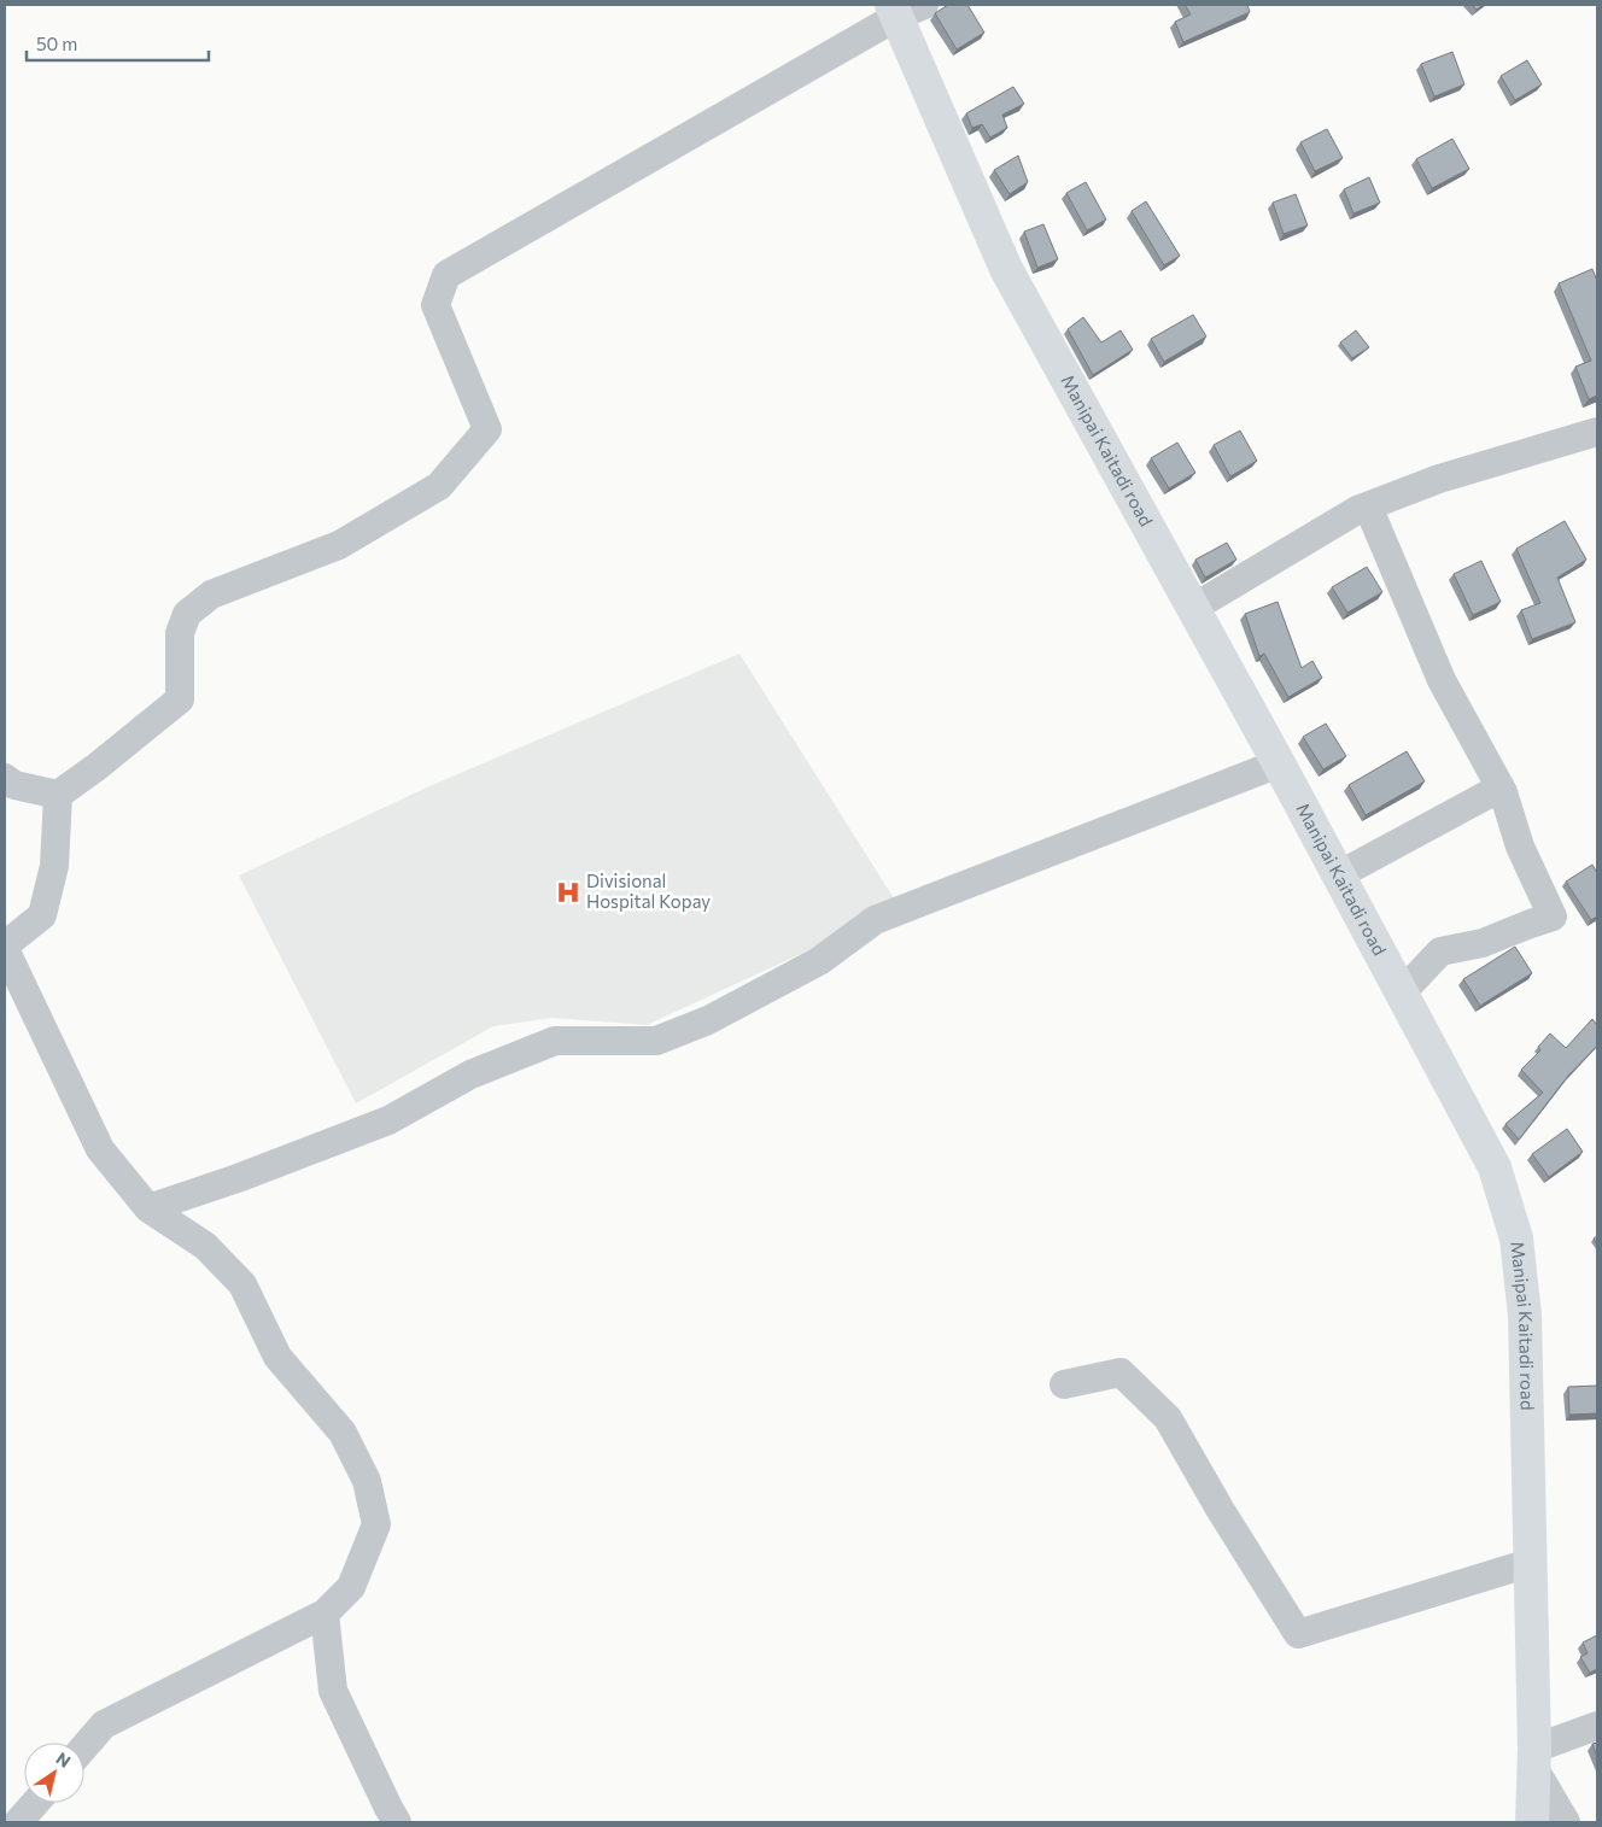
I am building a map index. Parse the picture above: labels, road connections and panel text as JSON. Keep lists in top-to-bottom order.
{
  "streets": {
    "main road": ["Manipai Kaitadi road"]
  },
  "places": {
    "hospital": ["Divisional Hospital Kopay"]
  },
  "scale_bar": "50 m",
  "north": "top right"
}
